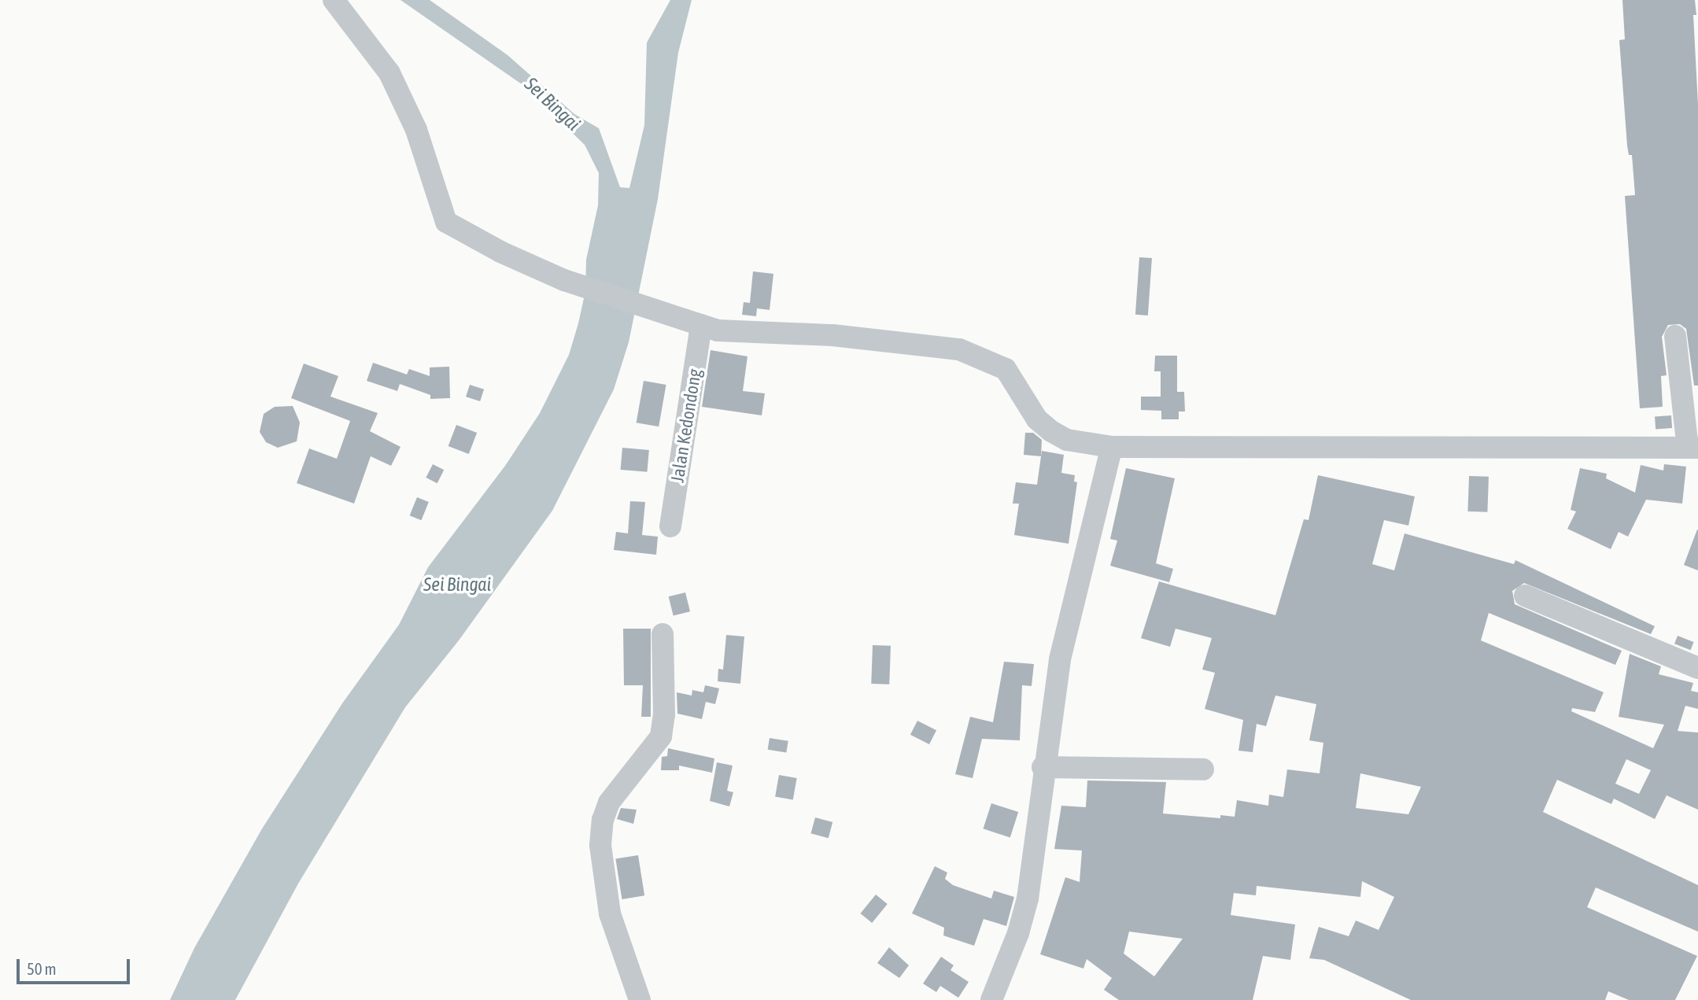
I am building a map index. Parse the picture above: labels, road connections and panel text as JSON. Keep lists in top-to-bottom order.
{
  "streets": {
    "street": ["Jalan Kedondong"]
  },
  "water": ["Sei Bingai"],
  "scale_bar": "50 m"
}
